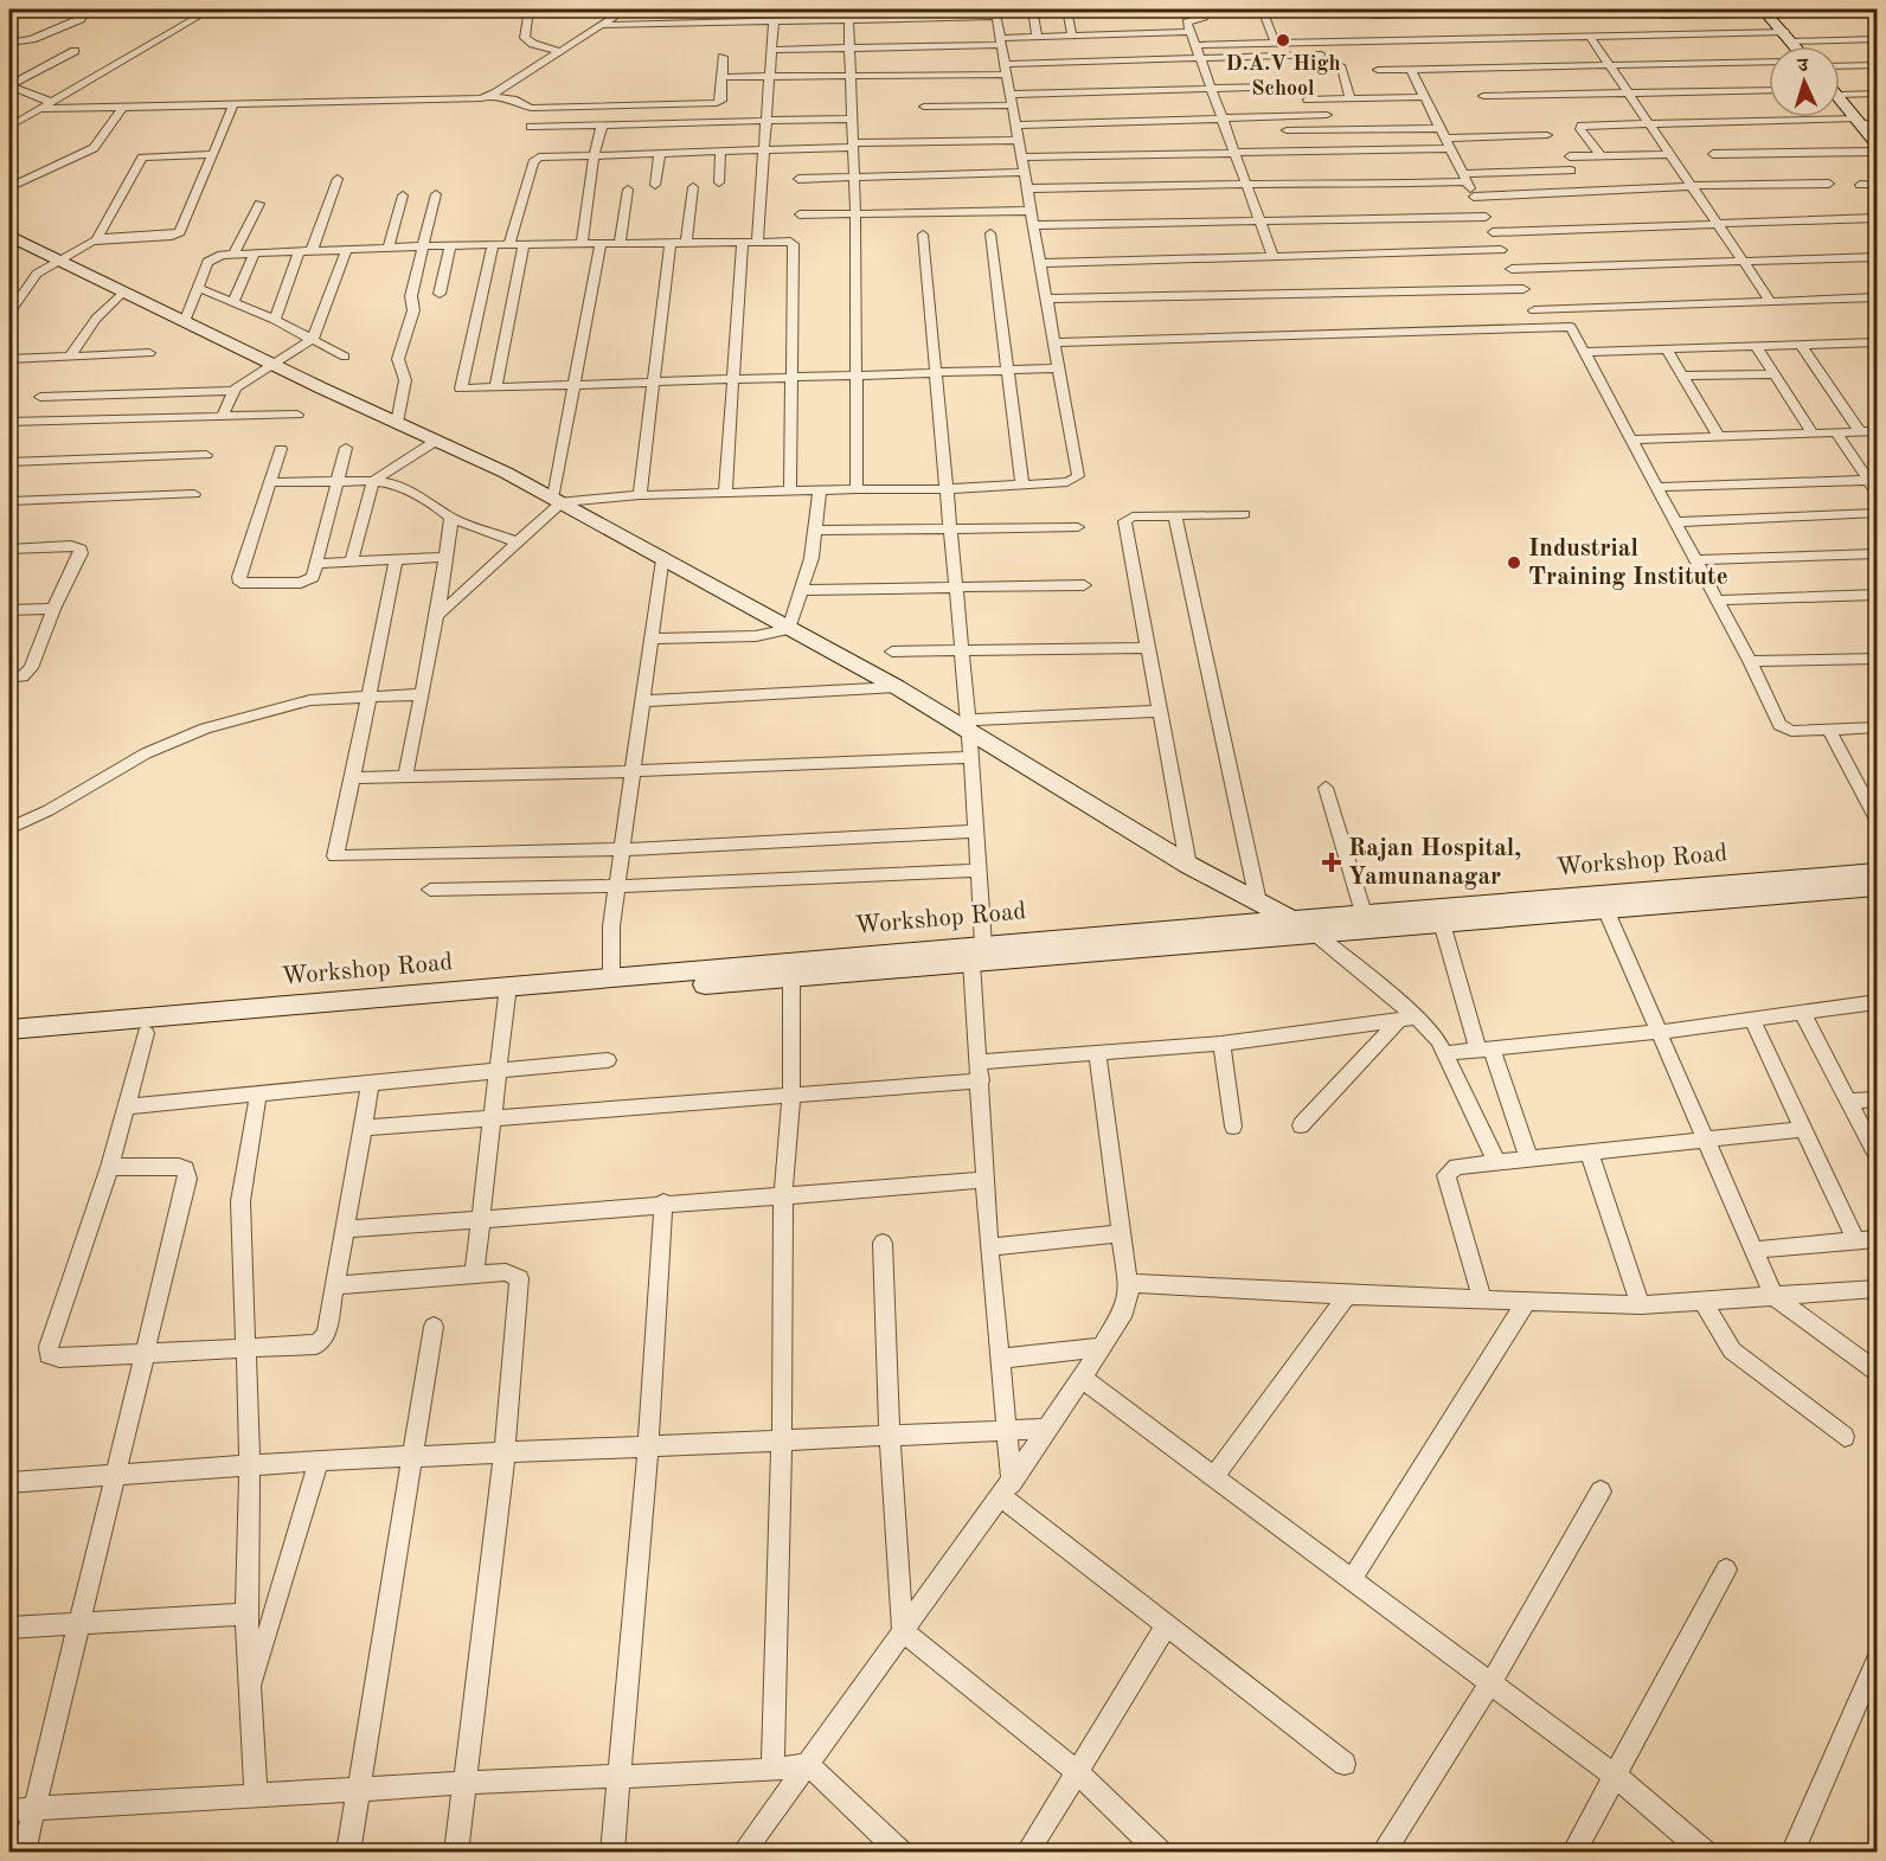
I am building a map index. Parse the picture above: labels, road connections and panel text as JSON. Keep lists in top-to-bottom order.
{
  "streets": {
    "main road": ["Workshop Road"]
  },
  "places": {
    "other": ["D.A.V High School", "Industrial Training Institute"],
    "health": ["Rajan Hospital, Yamunanagar"]
  },
  "north": "top"
}
